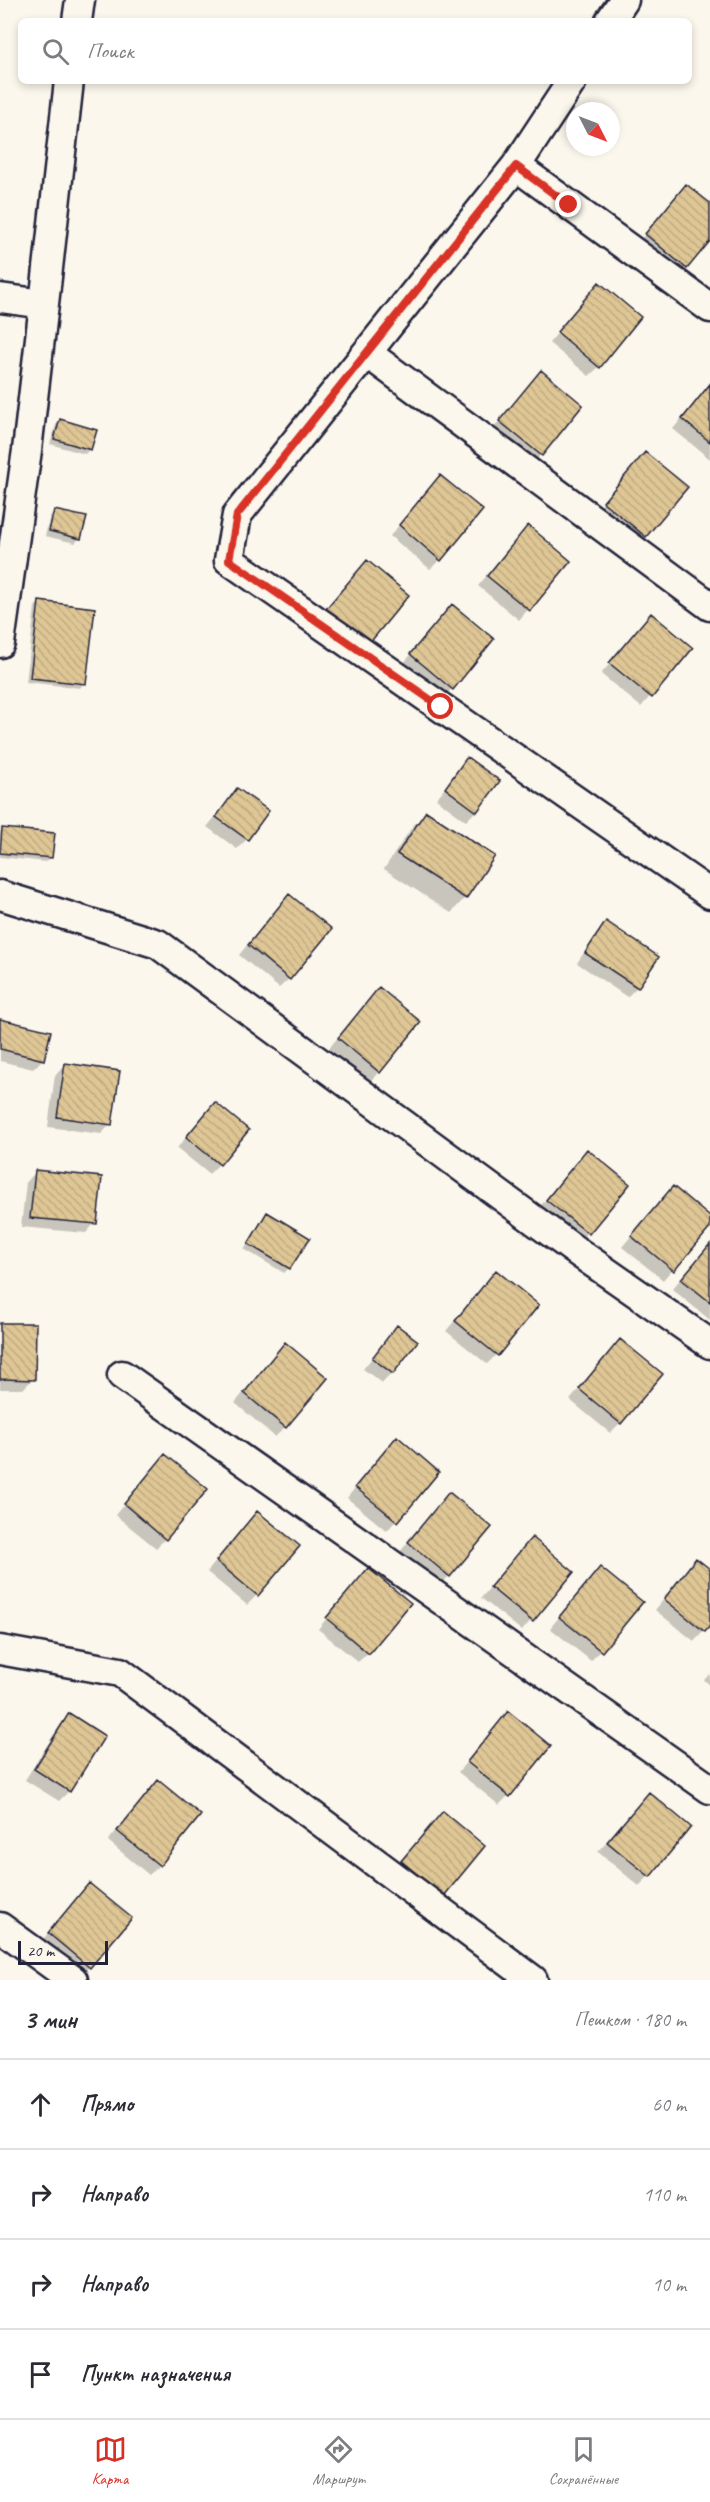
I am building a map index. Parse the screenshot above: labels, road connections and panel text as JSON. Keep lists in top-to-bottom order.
{
  "scale_bar": "20 m",
  "north": "bottom right",
  "page": {
    "search": "Поиск",
    "scale": "20 m",
    "heading": ["3 мин", "Пешком · 180 m"],
    "list": [
      ["Прямо", "60 m"],
      ["Направо", "110 m"],
      ["Направо", "10 m"],
      "Пункт назначения"
    ],
    "nav": ["Карта", "Маршрут", "Сохранённые"]
  }
}
